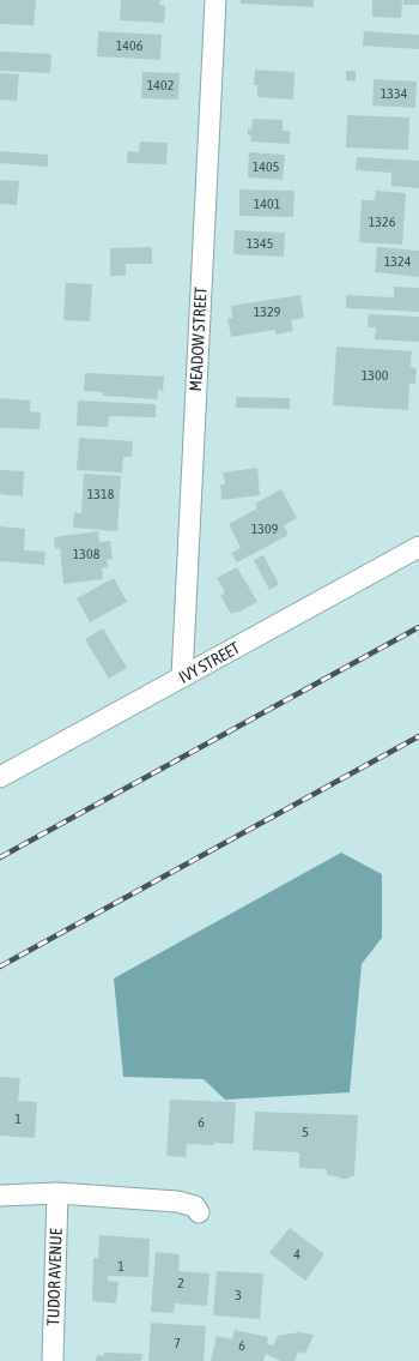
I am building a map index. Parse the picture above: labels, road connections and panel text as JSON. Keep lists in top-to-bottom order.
{
  "streets": {
    "street": ["MEADOW STREET", "IVY STREET", "TUDOR AVENUE"]
  },
  "crossings": [
    ["MEADOW STREET", "IVY STREET"]
  ],
  "house_numbers": [
    "1406",
    "1402",
    "1334",
    "1405",
    "1401",
    "1326",
    "1345",
    "1324",
    "1329",
    "1300",
    "1318",
    "1309",
    "1308",
    "1",
    "6",
    "5",
    "4",
    "1",
    "2",
    "3",
    "7",
    "6"
  ]
}
